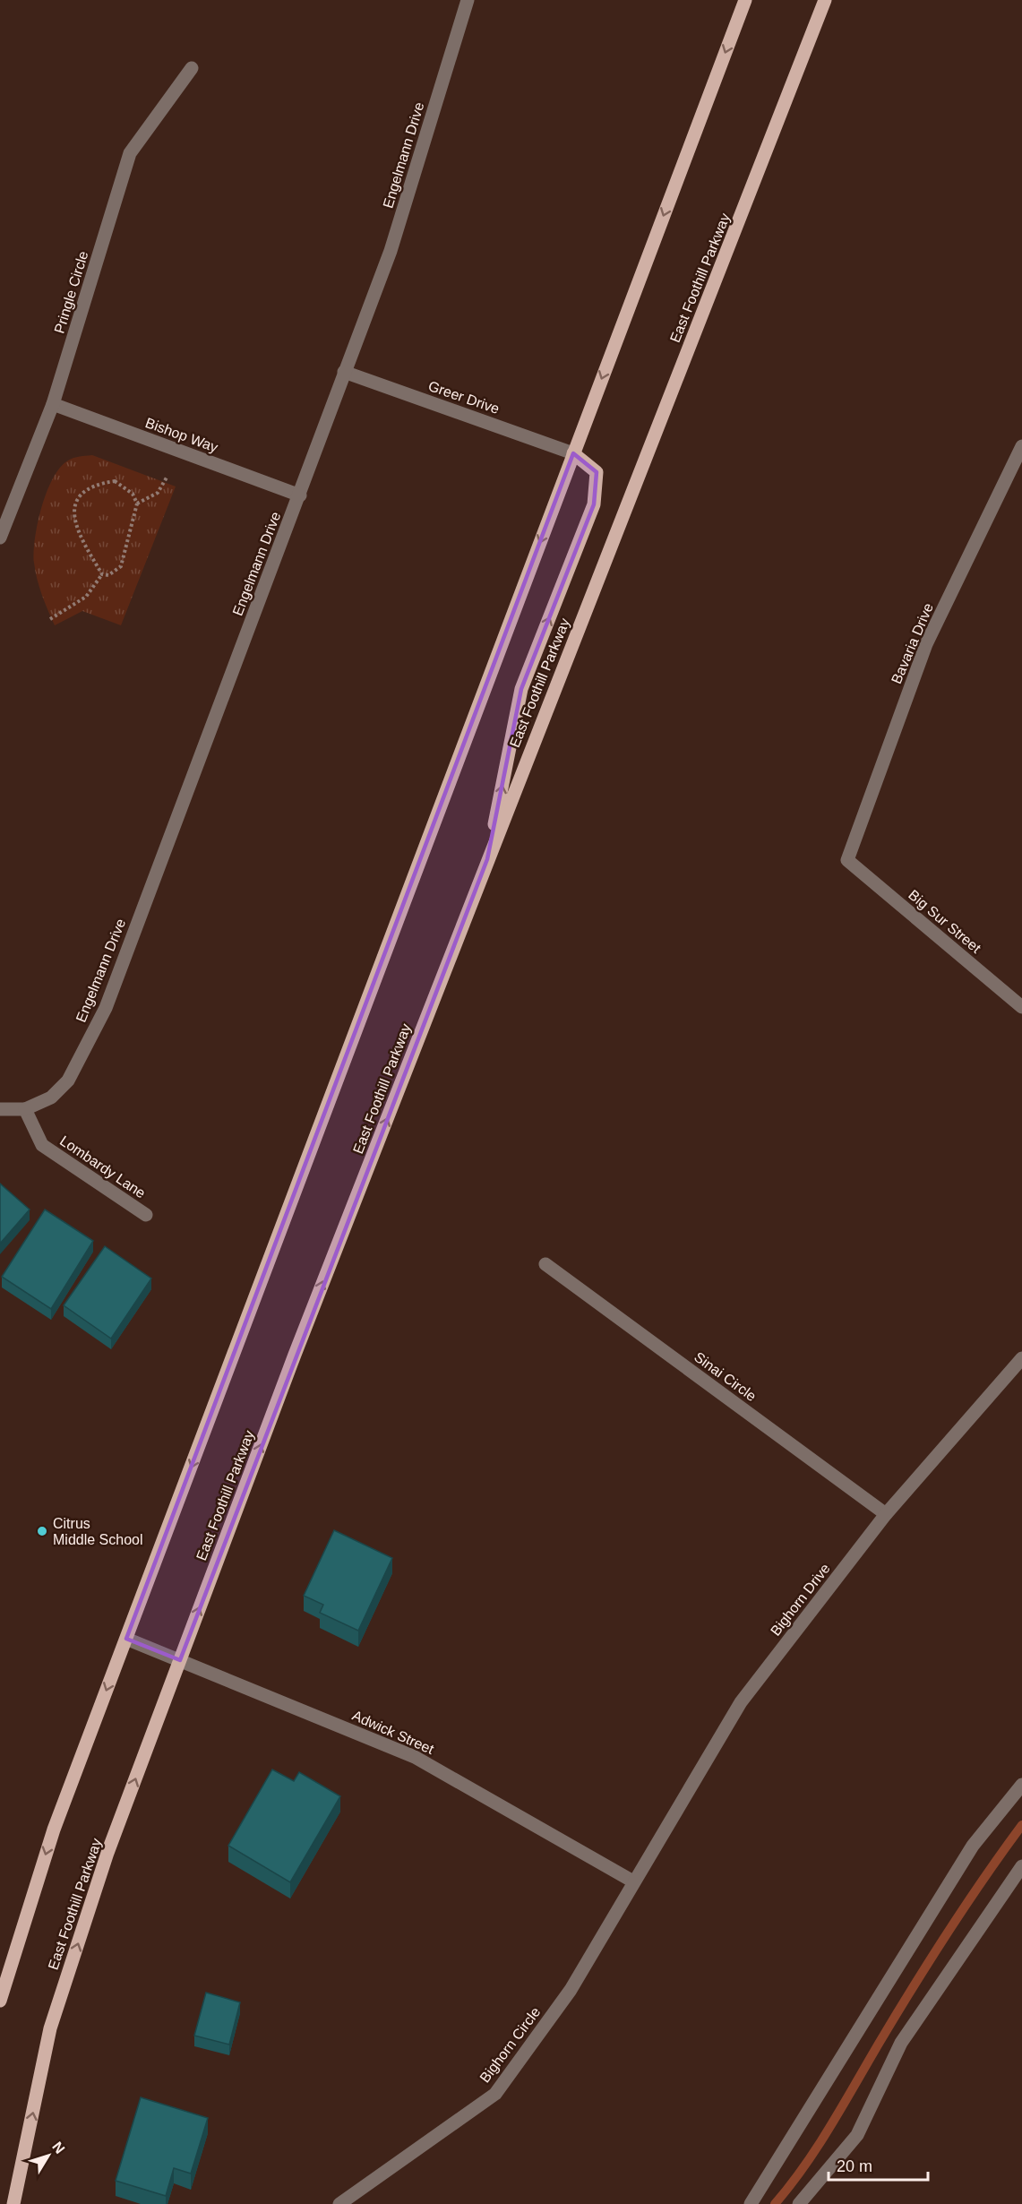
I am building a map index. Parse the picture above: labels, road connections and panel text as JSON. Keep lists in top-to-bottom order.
{
  "streets": {
    "main road": ["East Foothill Parkway"],
    "street": [
      "Engelmann Drive",
      "Pringle Circle",
      "Greer Drive",
      "Bishop Way",
      "Bavaria Drive",
      "Big Sur Street",
      "Lombardy Lane",
      "Sinai Circle",
      "Bighorn Drive",
      "Adwick Street",
      "Bighorn Circle"
    ]
  },
  "crossings": [
    ["Engelmann Drive", "Greer Drive"],
    ["Engelmann Drive", "Bishop Way"],
    ["Engelmann Drive", "Lombardy Lane"],
    ["East Foothill Parkway", "Adwick Street"],
    ["Pringle Circle", "Bishop Way"],
    ["Bavaria Drive", "Big Sur Street"],
    ["Sinai Circle", "Bighorn Drive"],
    ["Bighorn Drive", "Adwick Street"],
    ["Bighorn Drive", "Bighorn Circle"],
    ["Adwick Street", "Bighorn Circle"]
  ],
  "places": ["Citrus Middle School"],
  "scale_bar": "20 m",
  "north": "top right"
}
